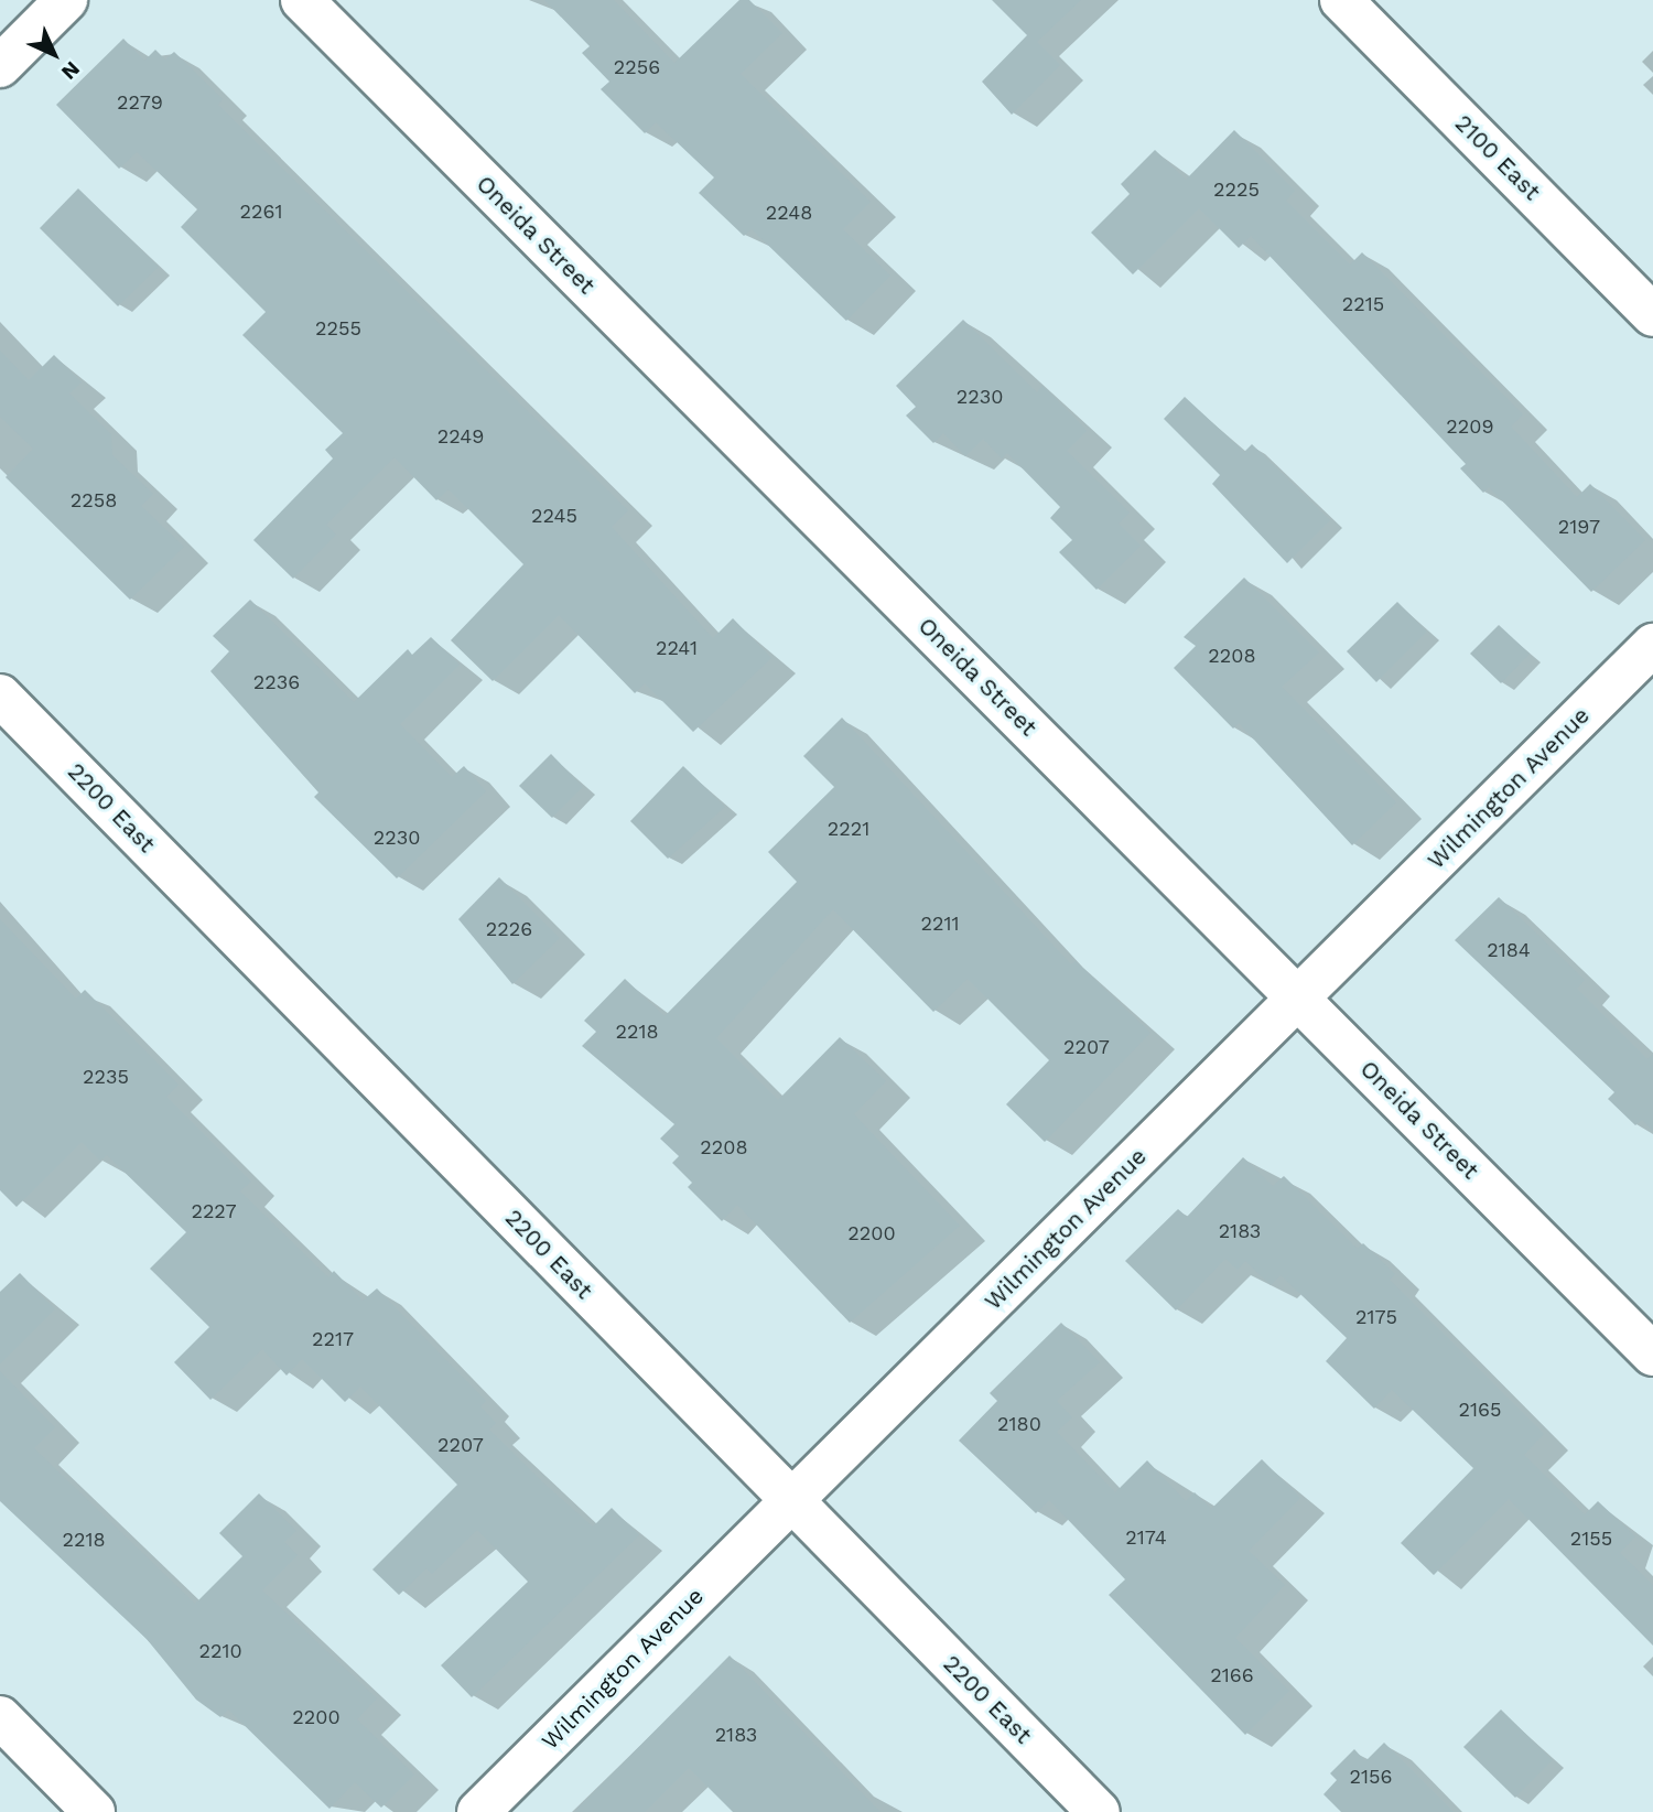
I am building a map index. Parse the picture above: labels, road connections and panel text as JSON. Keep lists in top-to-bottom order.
{
  "streets": {
    "street": [
      "2100 East",
      "Oneida Street",
      "Wilmington Avenue",
      "2200 East"
    ]
  },
  "crossings": [
    ["Oneida Street", "Wilmington Avenue"],
    ["Wilmington Avenue", "2200 East"]
  ],
  "house_numbers": [
    "2256",
    "2279",
    "2225",
    "2261",
    "2248",
    "2215",
    "2255",
    "2230",
    "2209",
    "2249",
    "2258",
    "2245",
    "2197",
    "2241",
    "2208",
    "2236",
    "2221",
    "2230",
    "2211",
    "2226",
    "2184",
    "2218",
    "2207",
    "2235",
    "2208",
    "2227",
    "2183",
    "2200",
    "2175",
    "2217",
    "2165",
    "2180",
    "2207",
    "2174",
    "2155",
    "2218",
    "2210",
    "2166",
    "2200",
    "2183",
    "2156"
  ],
  "north": "bottom right"
}
